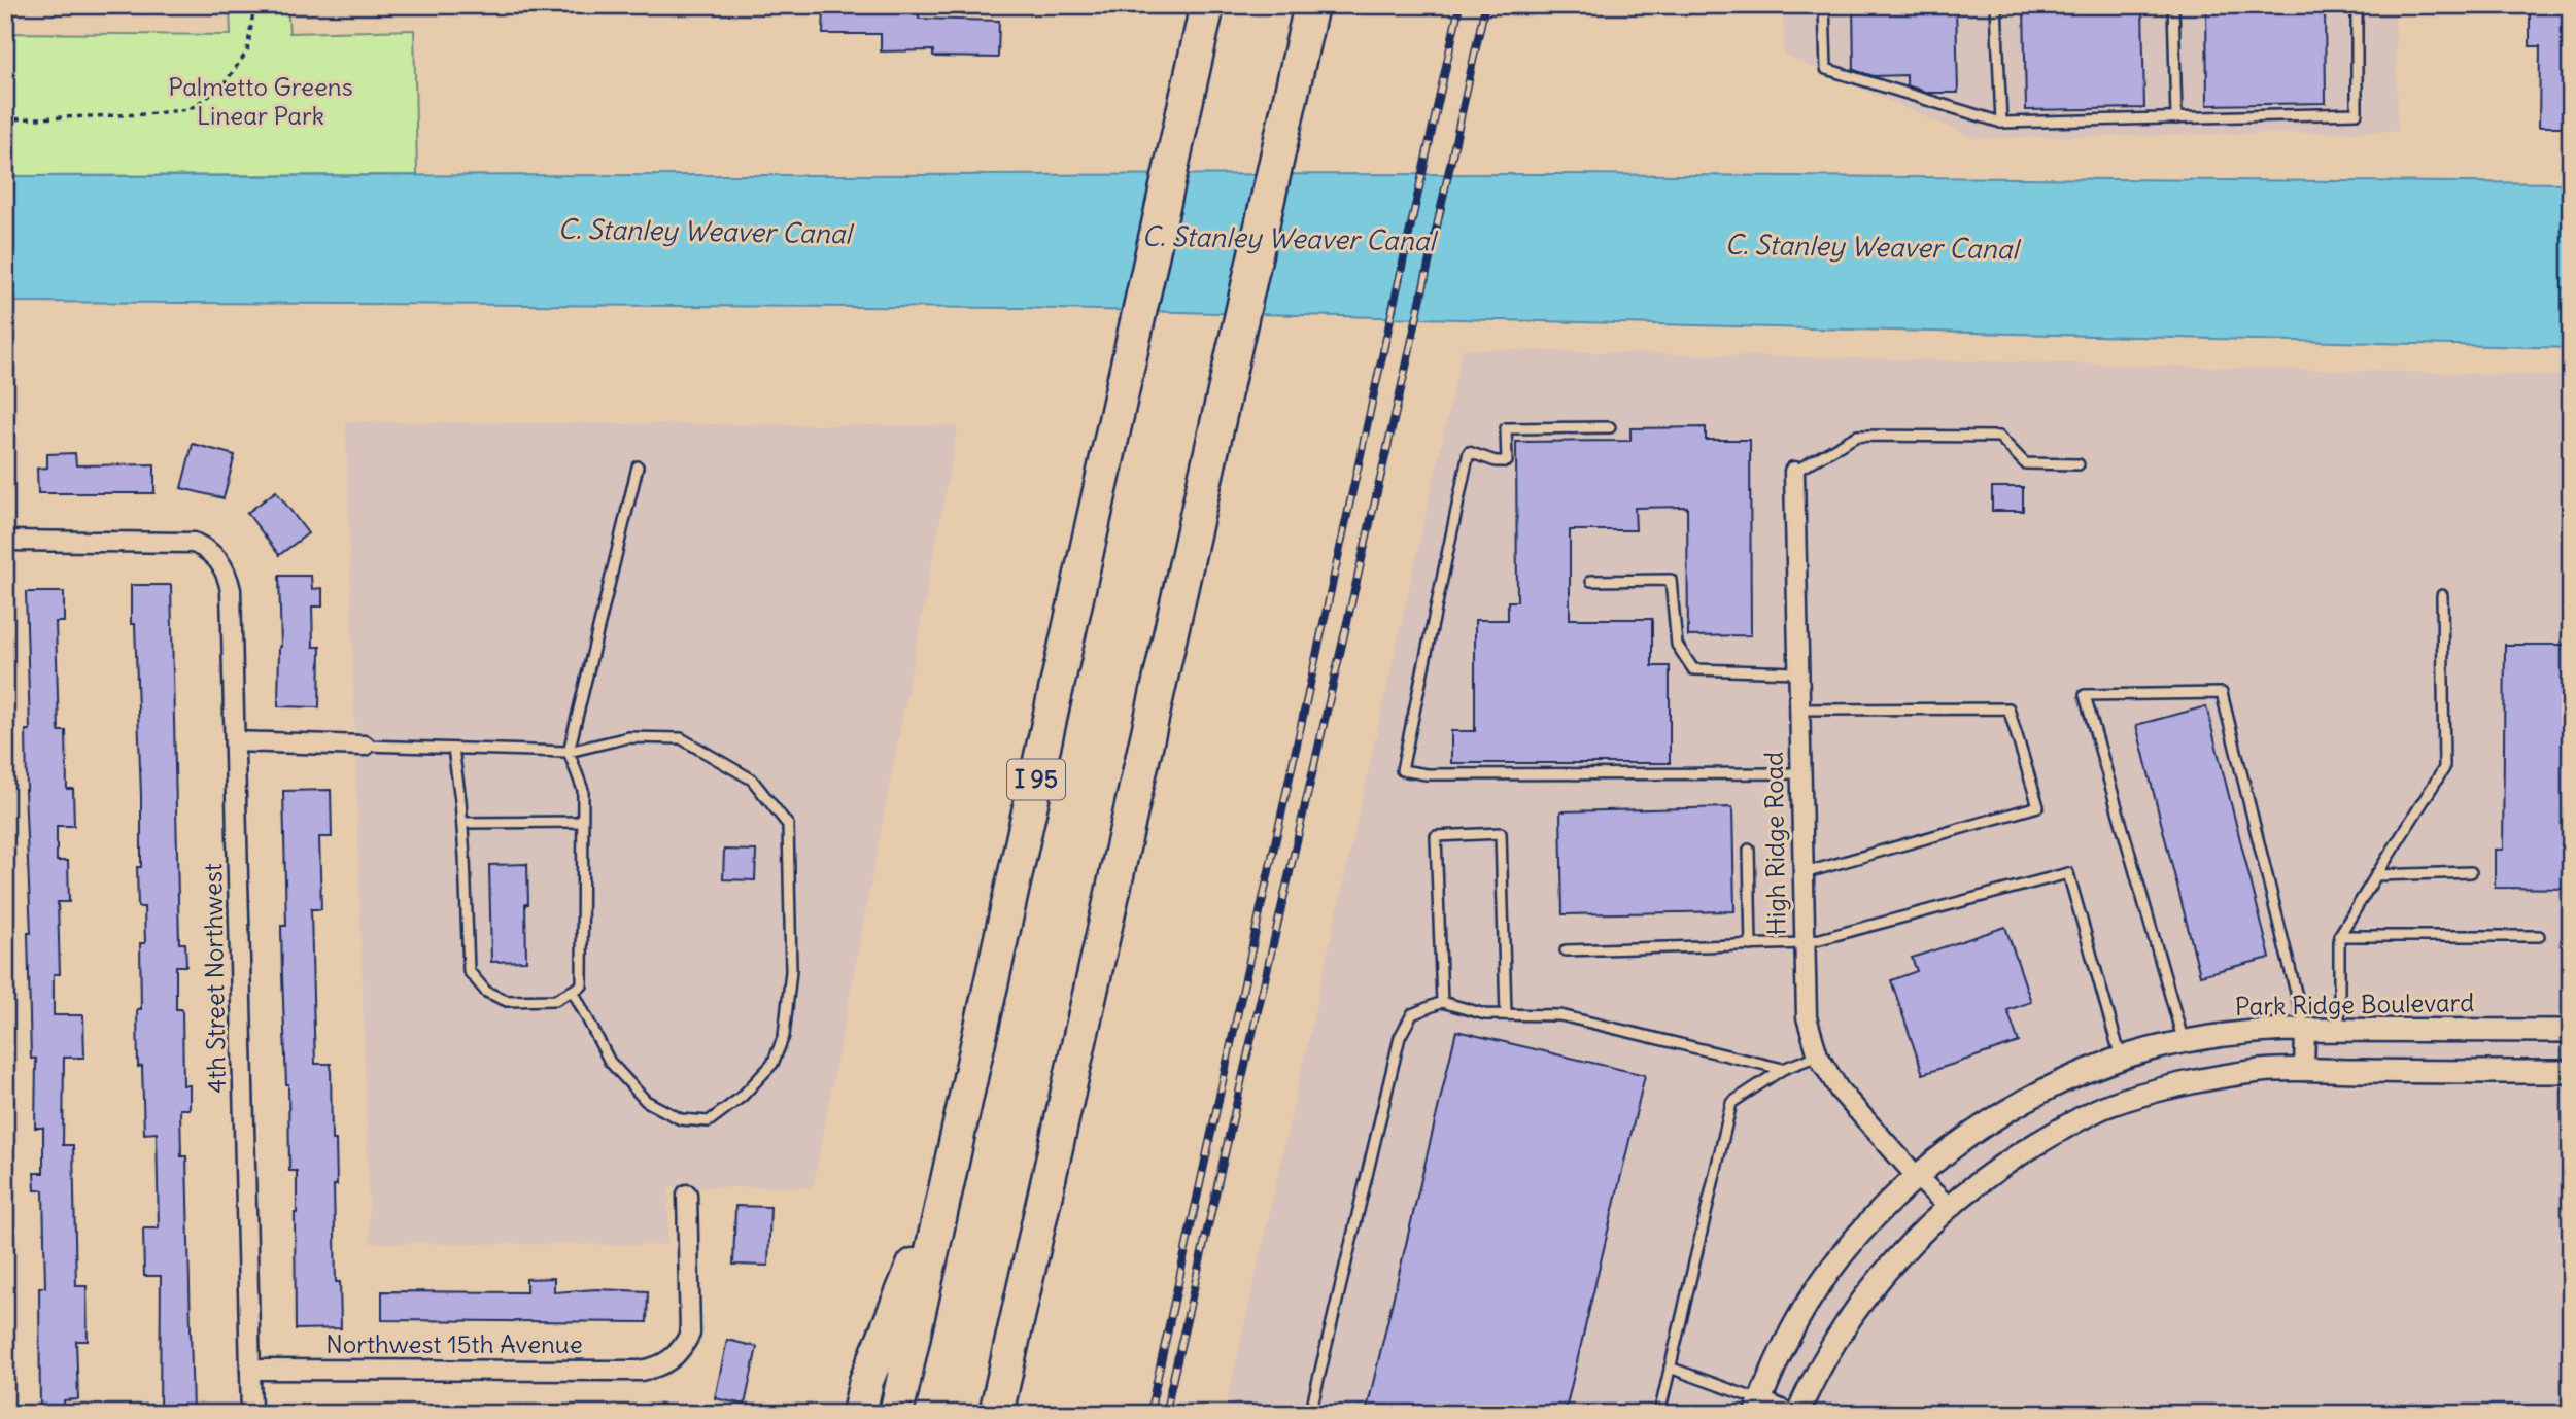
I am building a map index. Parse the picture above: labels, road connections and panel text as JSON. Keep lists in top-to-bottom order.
{
  "streets": {
    "highway": ["I 95"],
    "street": [
      "High Ridge Road",
      "4th Street Northwest",
      "Park Ridge Boulevard",
      "Northwest 15th Avenue"
    ]
  },
  "crossings": [
    ["High Ridge Road", "Park Ridge Boulevard"],
    ["4th Street Northwest", "Northwest 15th Avenue"]
  ],
  "water": ["C. Stanley Weaver Canal"],
  "parks": ["Palmetto Greens Linear Park"]
}
